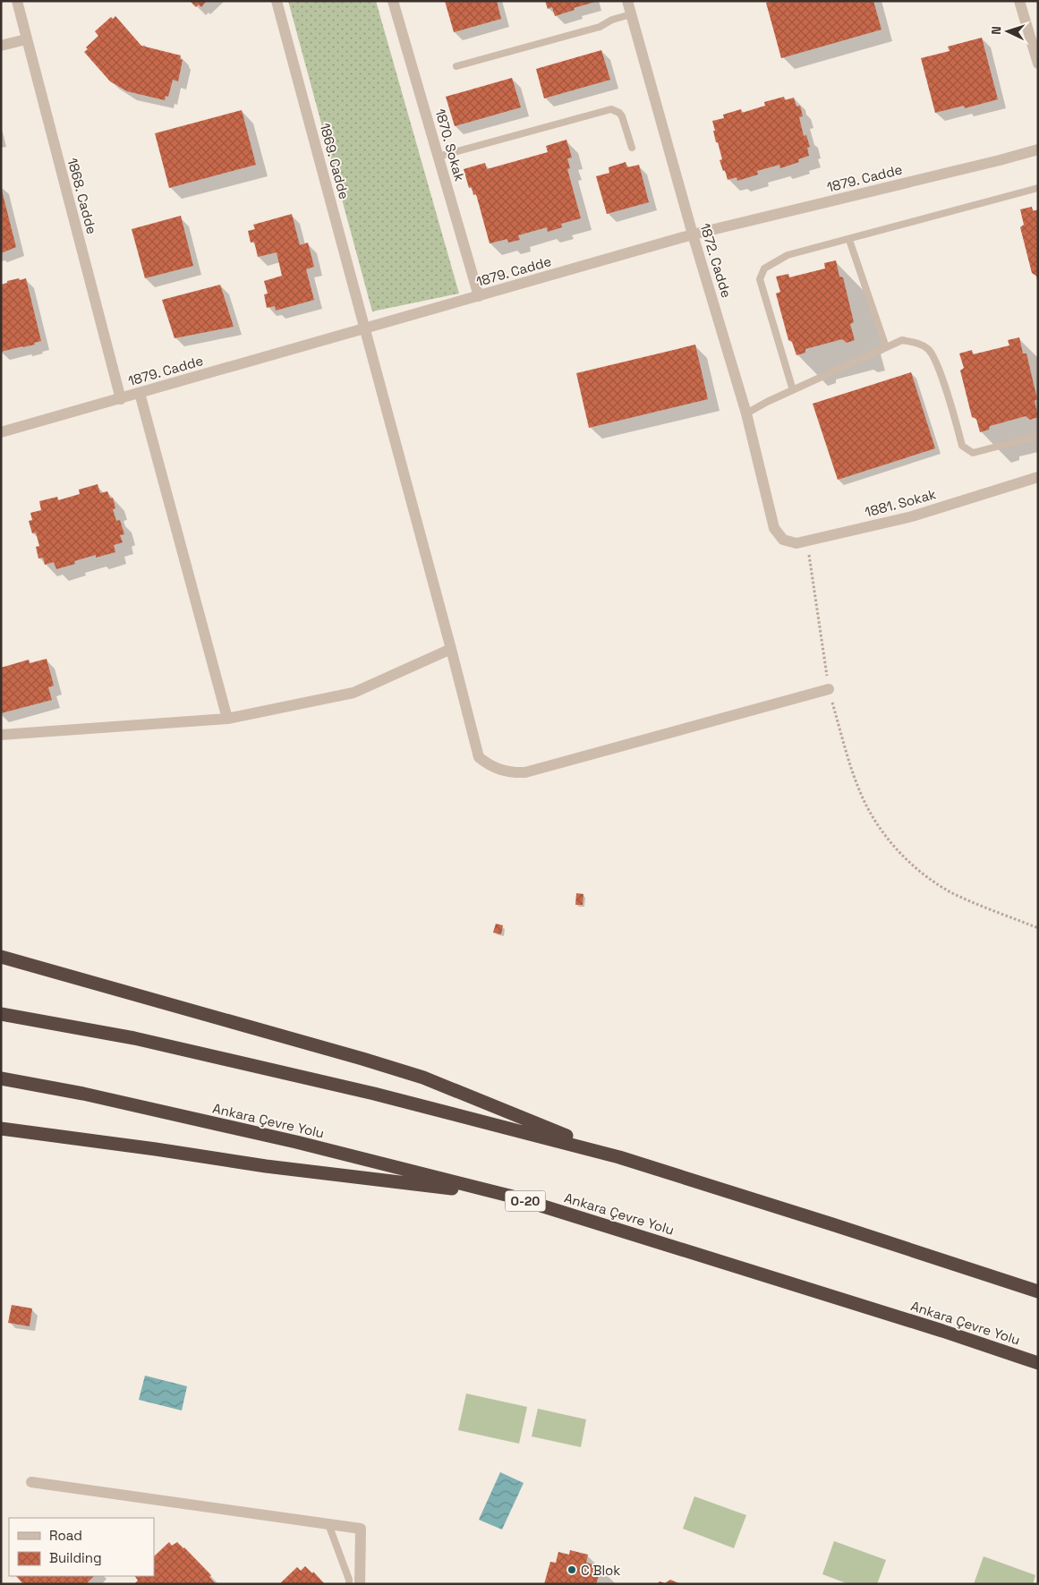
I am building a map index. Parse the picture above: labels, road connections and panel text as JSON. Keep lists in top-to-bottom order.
{
  "streets": {
    "highway": ["Ankara Çevre Yolu", "O-20"],
    "street": [
      "1870. Sokak",
      "1869. Cadde",
      "1879. Cadde",
      "1868. Cadde",
      "1872. Cadde",
      "1881. Sokak"
    ]
  },
  "crossings": [
    ["1870. Sokak", "1879. Cadde"],
    ["1869. Cadde", "1879. Cadde"],
    ["1879. Cadde", "1868. Cadde"],
    ["1879. Cadde", "1872. Cadde"],
    ["1872. Cadde", "1881. Sokak"]
  ],
  "places": ["C Blok"],
  "legend": ["Road", "Building"],
  "north": "left"
}
